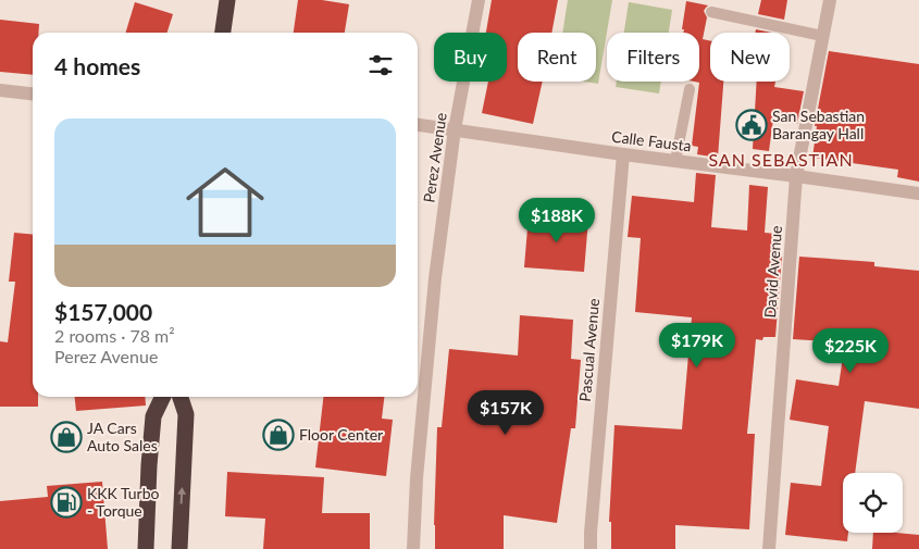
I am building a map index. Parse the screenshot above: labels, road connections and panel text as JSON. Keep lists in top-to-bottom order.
{
  "streets": {
    "street": [
      "Calle Fausta",
      "Perez Avenue",
      "David Avenue",
      "Pascual Avenue"
    ]
  },
  "crossings": [
    ["Calle Fausta", "Perez Avenue"],
    ["Calle Fausta", "David Avenue"],
    ["Calle Fausta", "Pascual Avenue"]
  ],
  "districts": ["SAN SEBASTIAN"],
  "places": {
    "public building": ["San Sebastian Barangay Hall"],
    "shop": ["Floor Center", "JA Cars Auto Sales"],
    "fuel station": ["KKK Turbo - Torque"]
  },
  "page": {
    "chip": [
      "Buy",
      "Rent",
      "Filters",
      "New"
    ],
    "heading": "4 homes",
    "list": [
      {
        "name": "$157,000",
        "note": "2 rooms · 78 m² · Perez Avenue"
      }
    ],
    "price": [
      "$188K",
      "$179K",
      "$225K",
      "$157K"
    ]
  }
}
